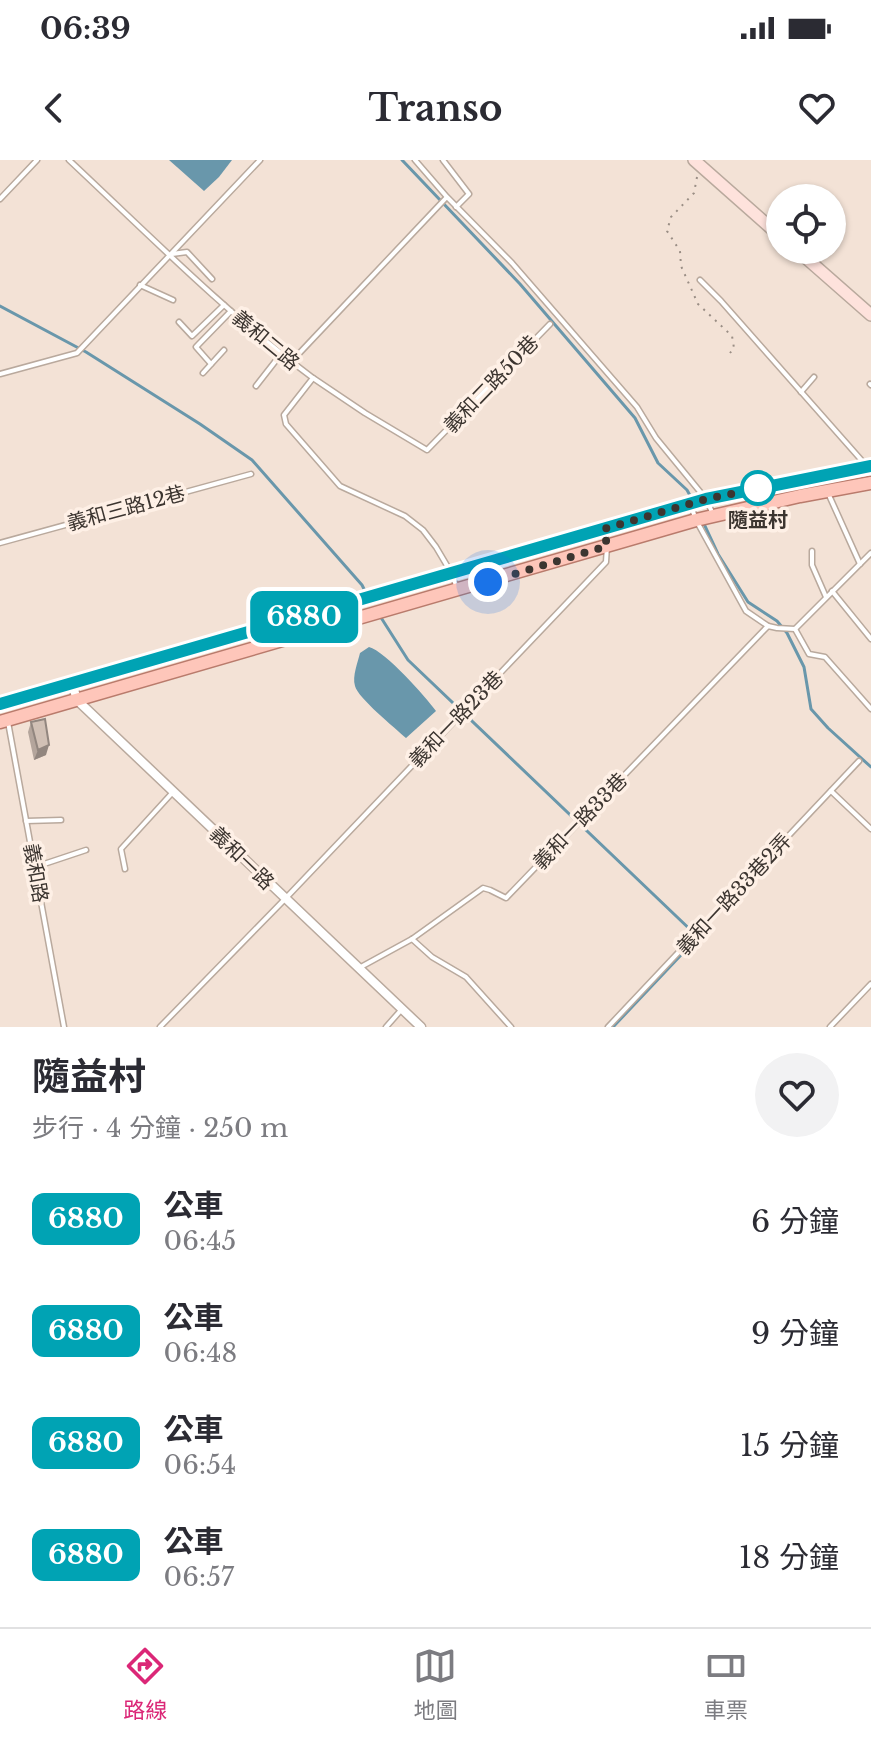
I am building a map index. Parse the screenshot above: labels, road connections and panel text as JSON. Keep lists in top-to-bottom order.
{
  "streets": {
    "street": ["義和一路"],
    "lane": [
      "義和二路",
      "義和二路50巷",
      "義和三路12巷",
      "義和一路23巷",
      "義和一路33巷",
      "義和路",
      "義和一路33巷2弄"
    ]
  },
  "crossings": [
    ["義和二路", "義和二路50巷"],
    ["義和一路23巷", "義和一路"],
    ["義和一路33巷", "義和一路"]
  ],
  "places": ["隨益村"],
  "lines": ["bus line 6880"],
  "page": {
    "status": "06:39",
    "header": "Transo",
    "on_map": "6880",
    "heading": ["隨益村", "步行 · 4 分鐘 · 250 m"],
    "list": [
      {
        "mark": "6880",
        "name": "公車",
        "note": "06:45",
        "value": "6 分鐘"
      },
      {
        "mark": "6880",
        "name": "公車",
        "note": "06:48",
        "value": "9 分鐘"
      },
      {
        "mark": "6880",
        "name": "公車",
        "note": "06:54",
        "value": "15 分鐘"
      },
      {
        "mark": "6880",
        "name": "公車",
        "note": "06:57",
        "value": "18 分鐘"
      }
    ],
    "tabs": ["路線", "地圖", "車票"]
  }
}
